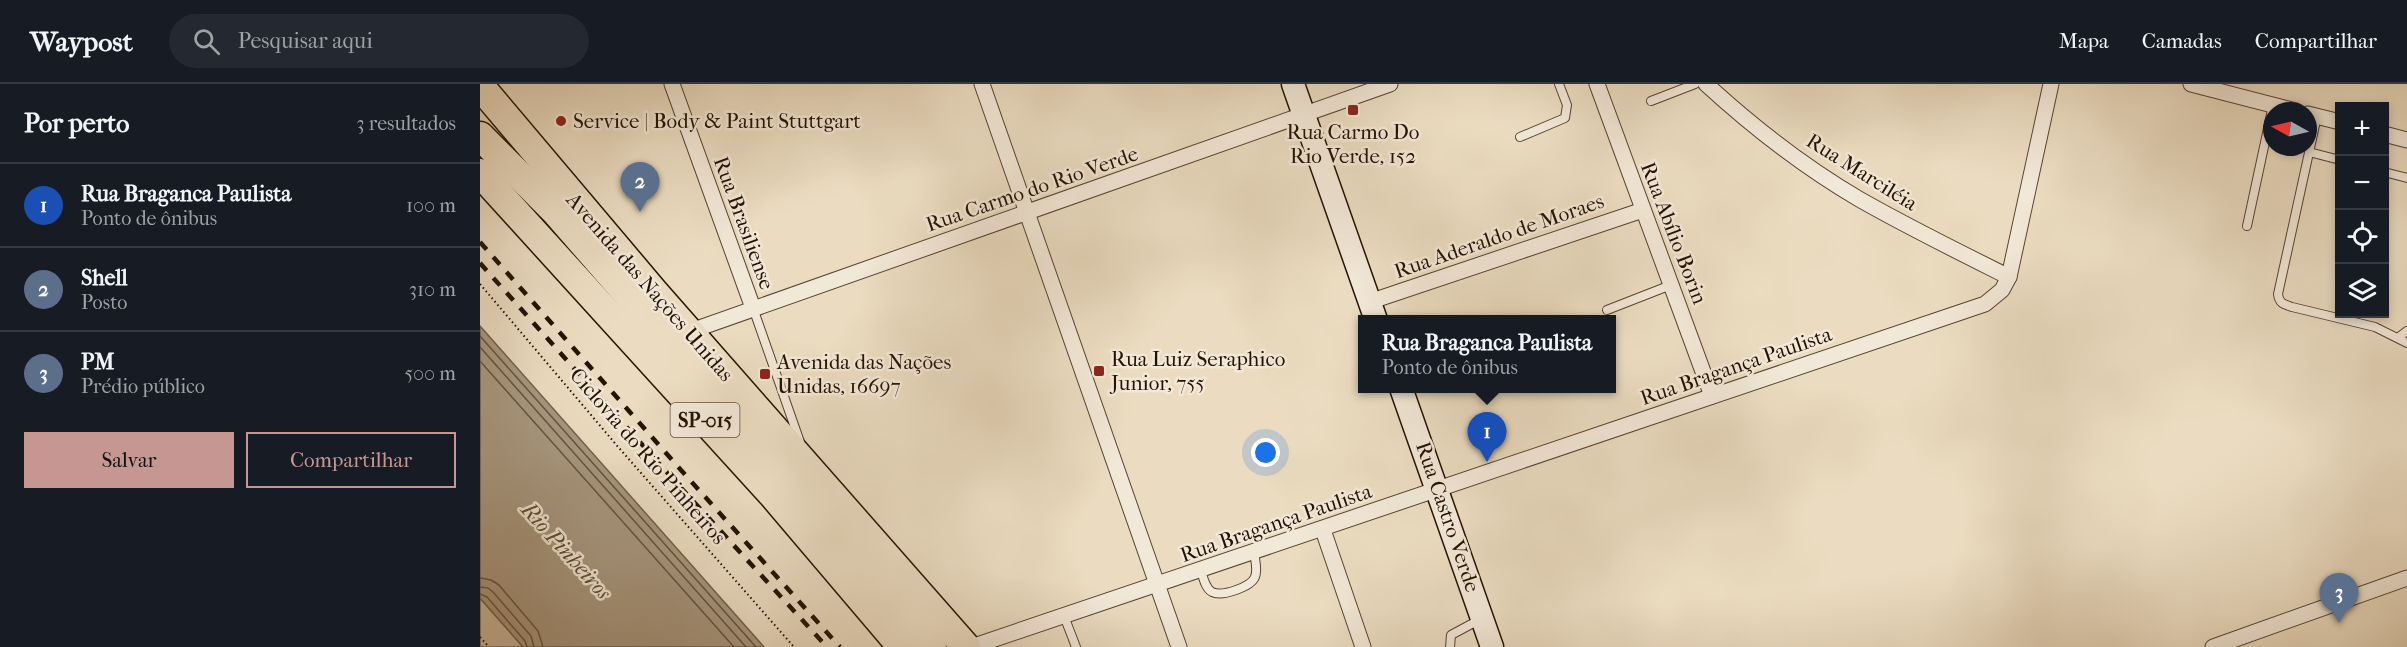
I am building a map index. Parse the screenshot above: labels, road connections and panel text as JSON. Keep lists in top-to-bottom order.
{
  "streets": {
    "highway": ["Avenida das Nações Unidas", "SP-015"],
    "street": [
      "Rua Marciléia",
      "Rua Carmo do Rio Verde",
      "Rua Brasiliense",
      "Rua Abílio Borin",
      "Rua Aderaldo de Moraes",
      "Rua Bragança Paulista",
      "Rua Castro Verde"
    ],
    "path": ["Ciclovia do Rio Pinheiros"]
  },
  "crossings": [
    ["Rua Marciléia", "Rua Bragança Paulista"],
    ["Rua Carmo do Rio Verde", "Rua Brasiliense"],
    ["Rua Carmo do Rio Verde", "Avenida das Nações Unidas"],
    ["Rua Abílio Borin", "Rua Aderaldo de Moraes"],
    ["Rua Abílio Borin", "Rua Bragança Paulista"],
    ["Rua Bragança Paulista", "Rua Castro Verde"]
  ],
  "water": ["Rio Pinheiros"],
  "places": {
    "transit": ["Rua Carmo Do Rio Verde, 152", "Rua Luiz Seraphico Junior, 755", "Avenida das Nações Unidas, 16697"],
    "other": ["Service | Body & Paint Stuttgart"]
  },
  "north": "left",
  "page": {
    "header": "Waypost",
    "search": "Pesquisar aqui",
    "nav": ["Mapa", "Camadas", "Compartilhar"],
    "heading": ["Por perto", "3 resultados"],
    "map_buttons": ["+", "−"],
    "list": [
      {
        "mark": "1",
        "name": "Rua Braganca Paulista",
        "note": "Ponto de ônibus",
        "value": "100 m"
      },
      {
        "mark": "2",
        "name": "Shell",
        "note": "Posto",
        "value": "310 m"
      },
      {
        "mark": "3",
        "name": "PM",
        "note": "Prédio público",
        "value": "500 m"
      }
    ],
    "pins": ["2", "1", "3"],
    "popup": ["Rua Braganca Paulista", "Ponto de ônibus"],
    "buttons": ["Salvar", "Compartilhar"]
  }
}
